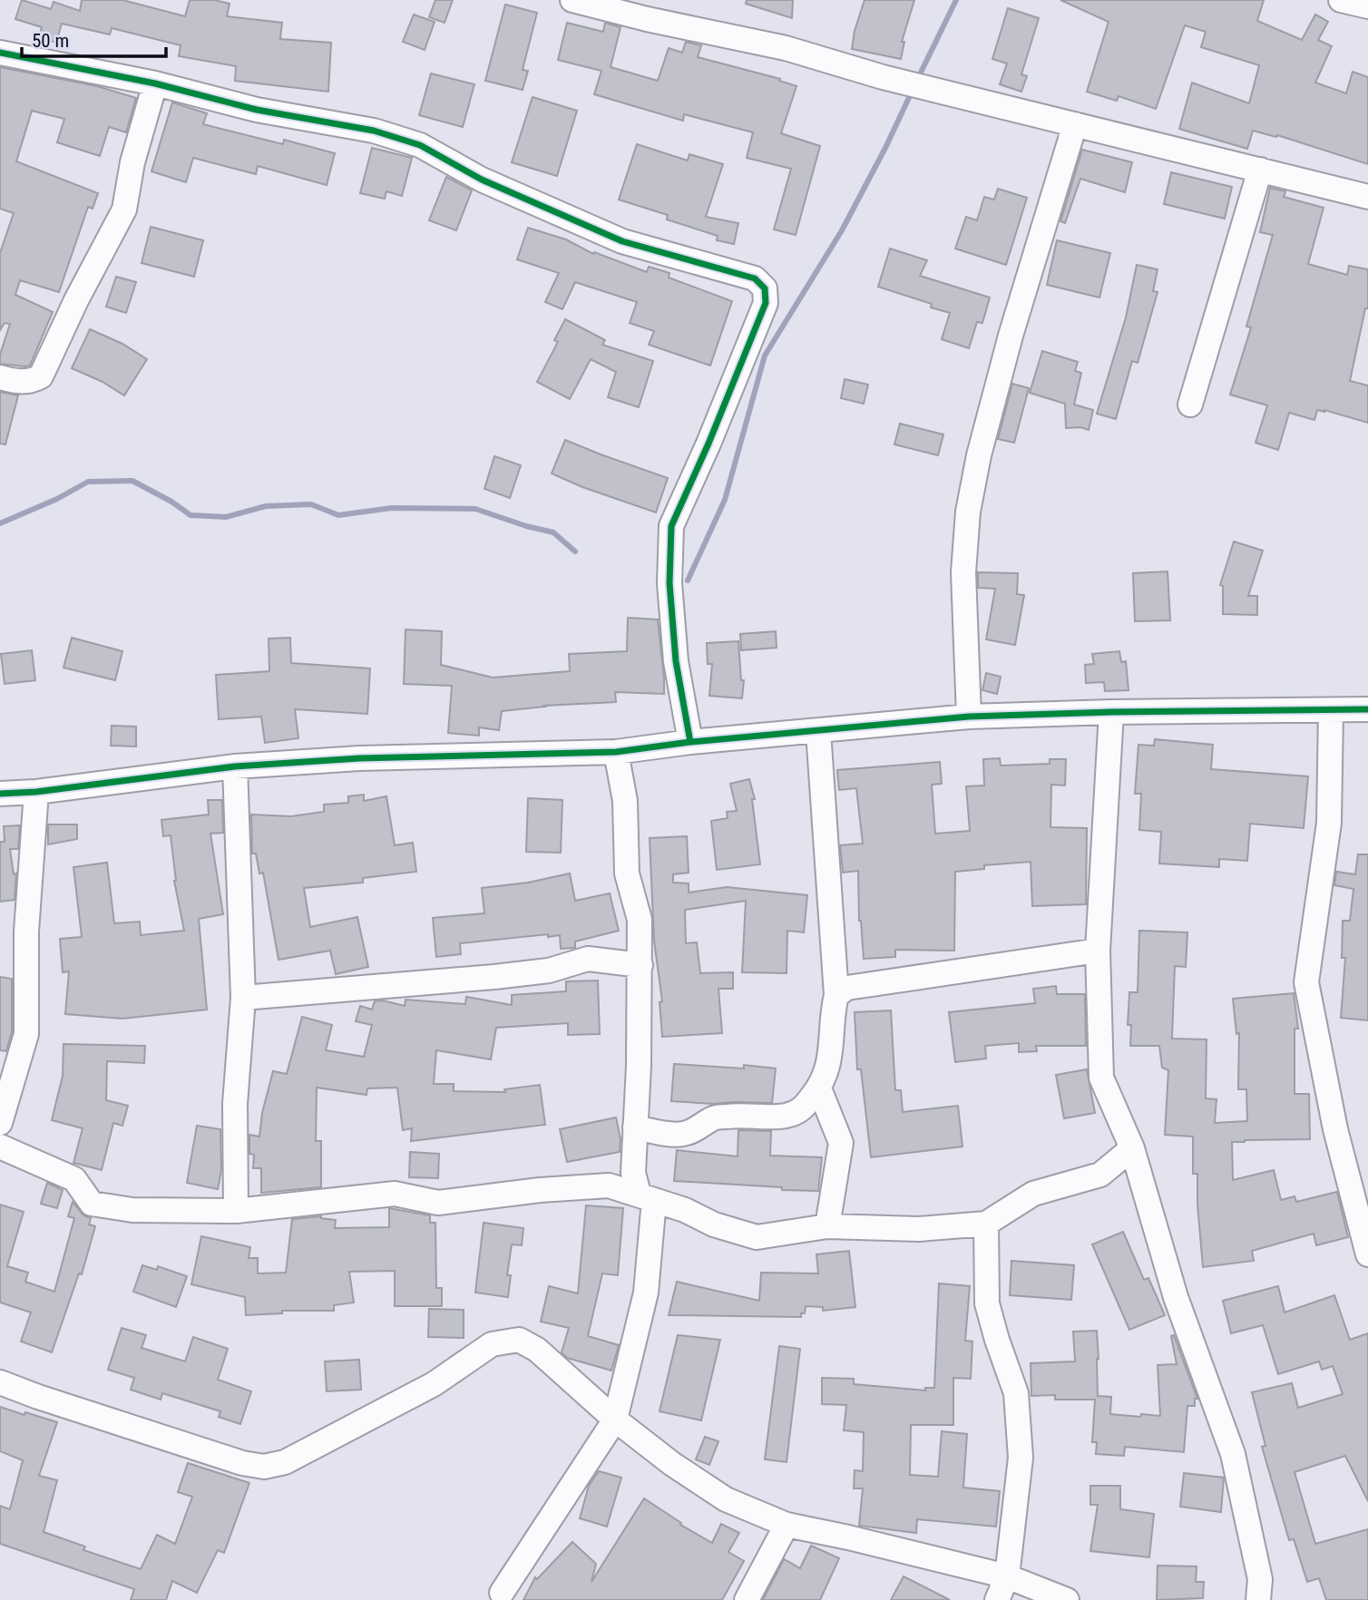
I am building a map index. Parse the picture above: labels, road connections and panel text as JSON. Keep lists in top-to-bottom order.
{
  "scale_bar": "50 m"
}
